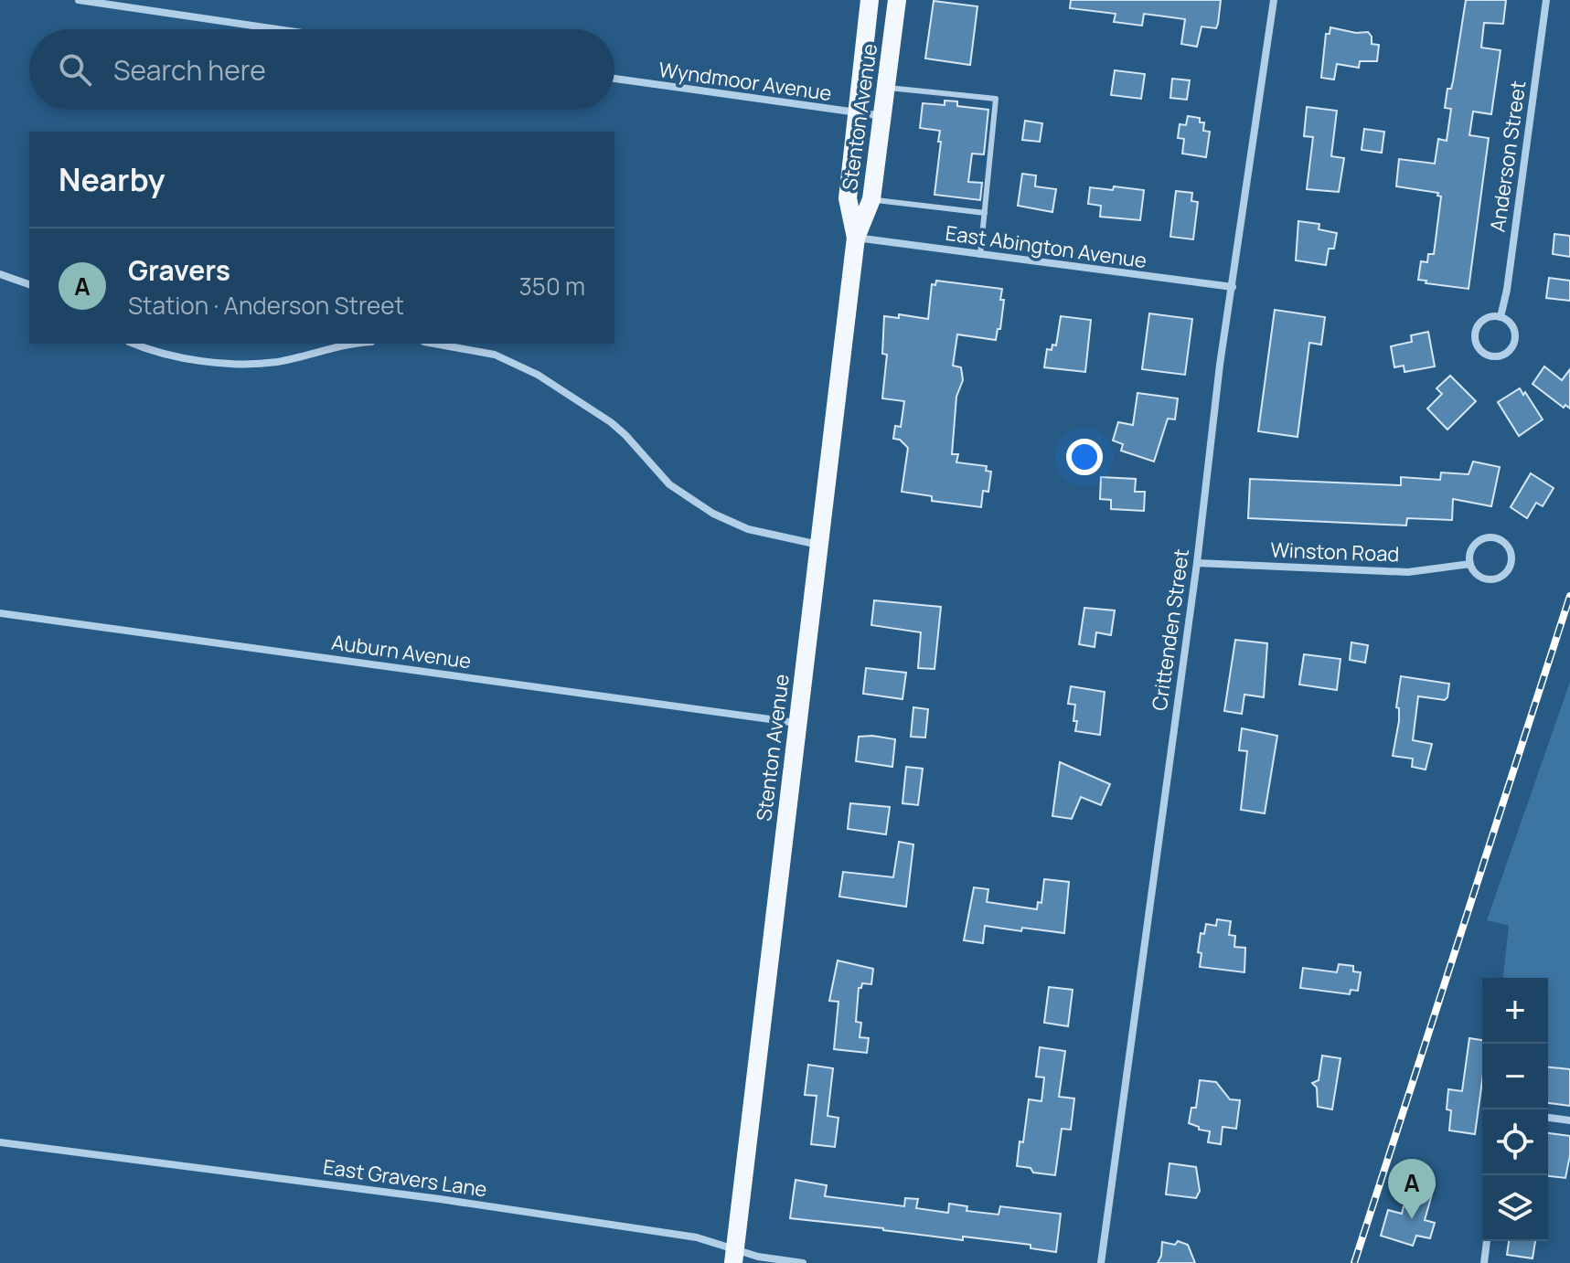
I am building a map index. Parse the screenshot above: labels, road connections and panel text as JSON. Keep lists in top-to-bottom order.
{
  "streets": {
    "main road": ["Stenton Avenue"],
    "street": [
      "Wyndmoor Avenue",
      "Anderson Street",
      "East Abington Avenue",
      "Winston Road",
      "Crittenden Street",
      "Auburn Avenue",
      "East Gravers Lane"
    ]
  },
  "crossings": [
    ["Wyndmoor Avenue", "Stenton Avenue"],
    ["Stenton Avenue", "East Abington Avenue"],
    ["Stenton Avenue", "Auburn Avenue"],
    ["Stenton Avenue", "East Gravers Lane"],
    ["East Abington Avenue", "Crittenden Street"],
    ["Winston Road", "Crittenden Street"]
  ],
  "page": {
    "search": "Search here",
    "heading": "Nearby",
    "list": [
      {
        "mark": "A",
        "name": "Gravers",
        "note": "Station · Anderson Street",
        "value": "350 m"
      }
    ],
    "map_buttons": ["+", "−"],
    "pins": "A"
  }
}
